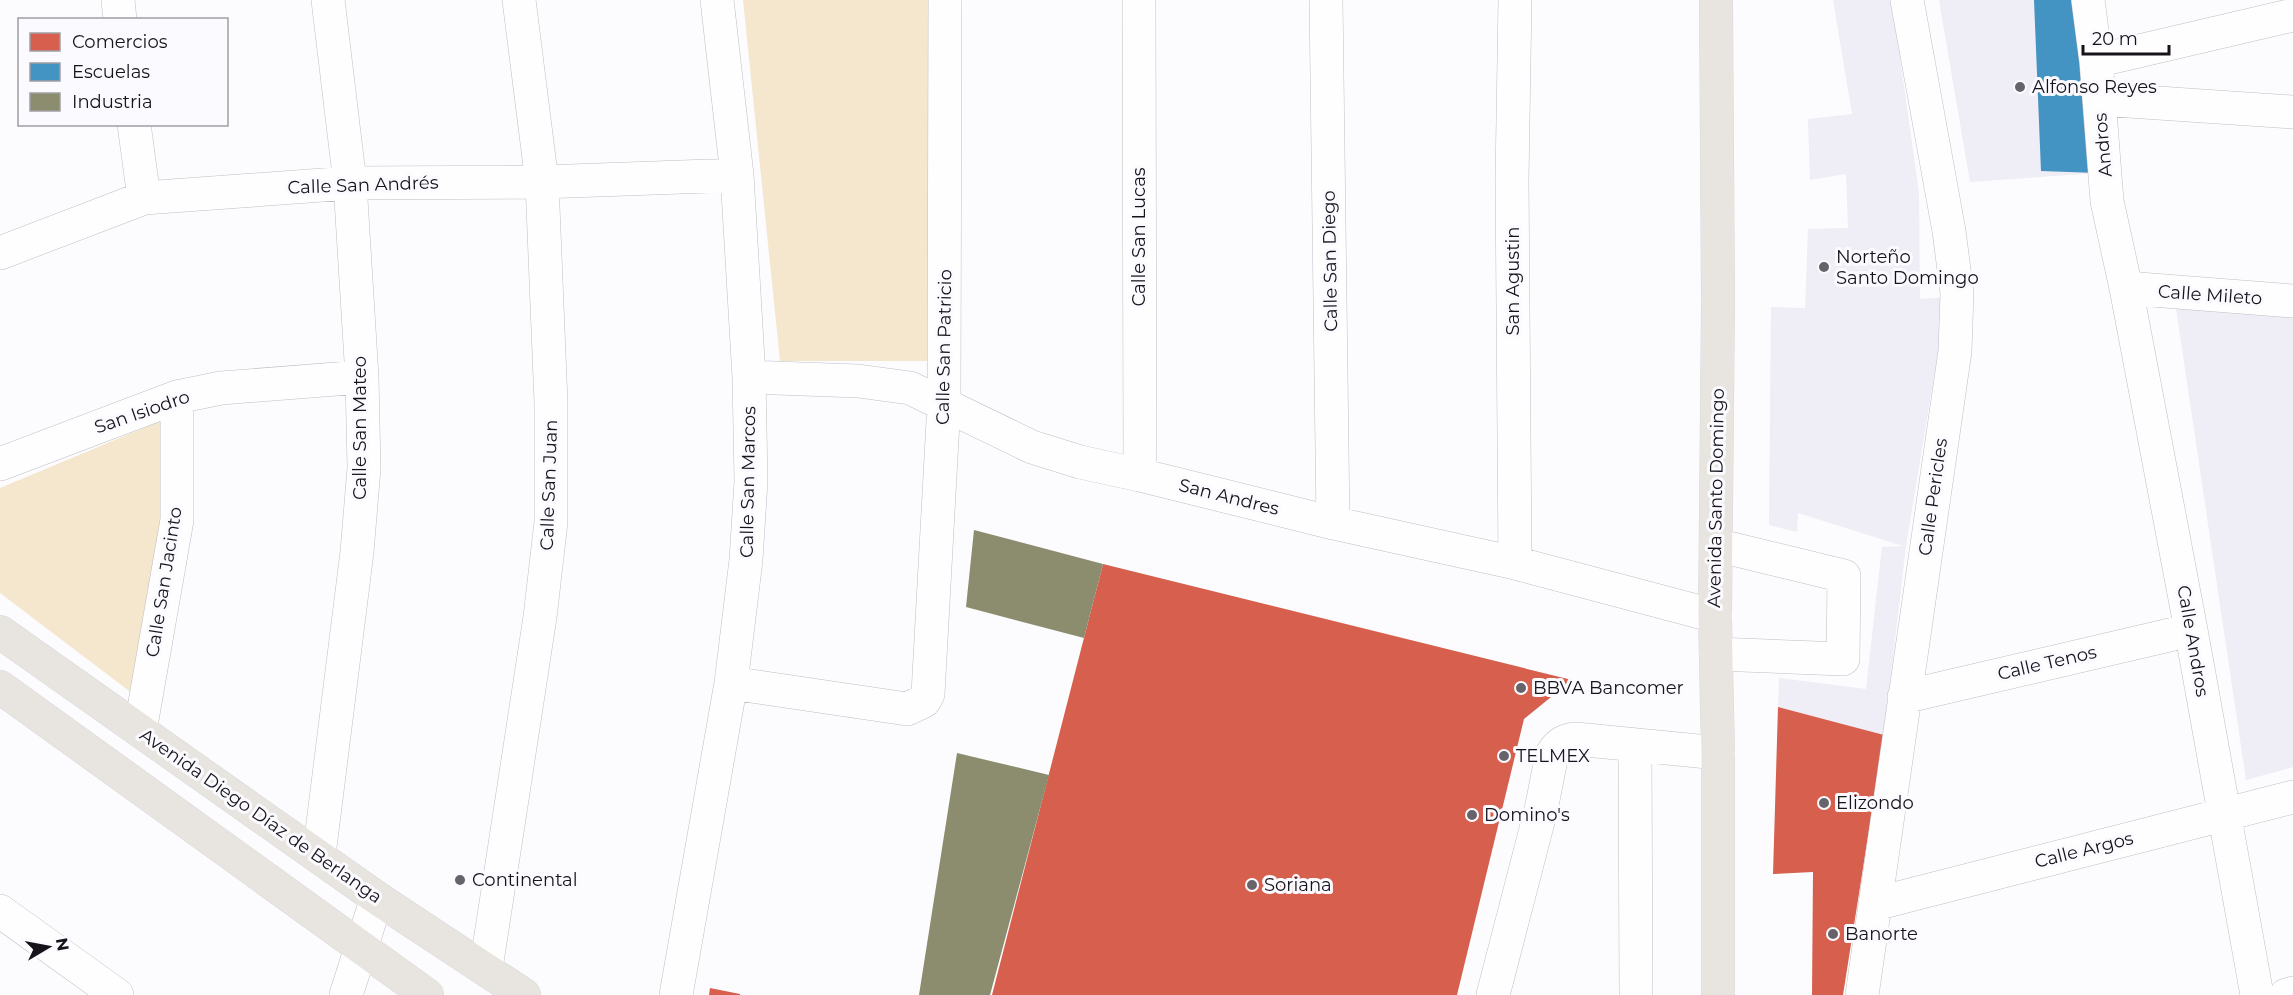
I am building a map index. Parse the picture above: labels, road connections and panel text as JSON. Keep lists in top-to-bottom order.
{
  "streets": {
    "main road": ["Avenida Santo Domingo", "Avenida Diego Díaz de Berlanga"],
    "street": [
      "Andros",
      "Calle San Andrés",
      "Calle San Lucas",
      "Calle San Diego",
      "San Agustin",
      "Calle Mileto",
      "Calle San Patricio",
      "San Isiodro",
      "Calle San Mateo",
      "Calle San Marcos",
      "Calle San Juan",
      "San Andres",
      "Calle Pericles",
      "Calle San Jacinto",
      "Calle Andros",
      "Calle Tenos",
      "Calle Argos"
    ]
  },
  "crossings": [
    ["Andros", "Calle Mileto"],
    ["Andros", "Calle Andros"],
    ["Calle San Andrés", "Calle San Mateo"],
    ["Calle San Andrés", "Calle San Marcos"],
    ["Calle San Andrés", "Calle San Juan"],
    ["Calle San Lucas", "San Andres"],
    ["Calle San Diego", "San Andres"],
    ["San Agustin", "San Andres"],
    ["Calle Mileto", "Calle Andros"],
    ["Calle San Patricio", "Calle San Marcos"],
    ["Calle San Patricio", "San Andres"],
    ["San Isiodro", "Calle San Mateo"],
    ["San Isiodro", "Calle San Jacinto"],
    ["Calle San Mateo", "Avenida Diego Díaz de Berlanga"],
    ["Calle San Marcos", "San Andres"],
    ["Calle San Juan", "Avenida Diego Díaz de Berlanga"],
    ["San Andres", "Avenida Santo Domingo"],
    ["Calle Pericles", "Calle Tenos"],
    ["Calle Pericles", "Calle Argos"],
    ["Calle San Jacinto", "Avenida Diego Díaz de Berlanga"],
    ["Calle Andros", "Calle Tenos"],
    ["Calle Andros", "Calle Argos"]
  ],
  "places": [
    "Alfonso Reyes",
    "Norteño Santo Domingo",
    "BBVA Bancomer",
    "TELMEX",
    "Elizondo",
    "Domino's",
    "Continental",
    "Soriana",
    "Banorte"
  ],
  "legend": ["Comercios", "Escuelas", "Industria"],
  "scale_bar": "20 m",
  "north": "right"
}
